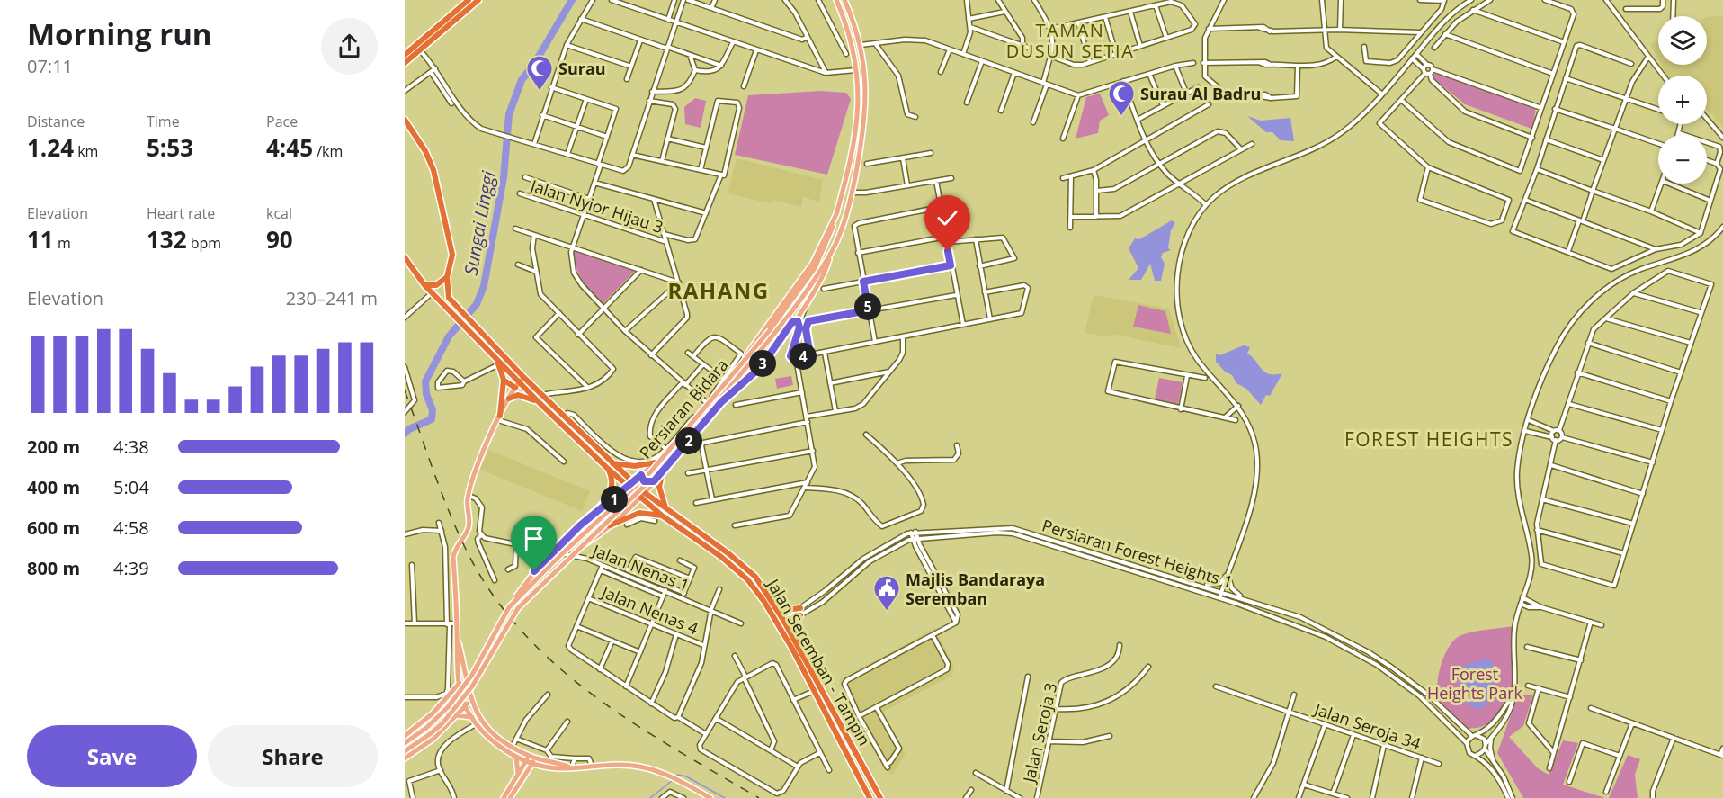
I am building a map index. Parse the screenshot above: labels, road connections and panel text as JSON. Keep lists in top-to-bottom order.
{
  "streets": {
    "highway": ["Jalan Seremban - Tampin"],
    "main road": ["Persiaran Bidara"],
    "street": [
      "Jalan Nyior Hijau 3",
      "Persiaran Forest Heights 1",
      "Jalan Nenas 1",
      "Jalan Nenas 4",
      "Jalan Seroja 34",
      "Jalan Seroja 3"
    ]
  },
  "crossings": [
    ["Persiaran Bidara", "Jalan Seremban - Tampin"],
    ["Persiaran Forest Heights 1", "Jalan Seremban - Tampin"]
  ],
  "districts": ["TAMAN DUSUN SETIA", "RAHANG", "FOREST HEIGHTS"],
  "water": ["Sungai Linggi"],
  "parks": ["Forest Heights Park"],
  "places": {
    "mosque": ["Surau", "Surau Al Badru"],
    "public building": ["Majlis Bandaraya Seremban"]
  },
  "page": {
    "heading": ["Morning run", "07:11"],
    "map_buttons": ["+", "−"],
    "stats": [
      ["Distance", "1.24 km"],
      ["Time", "5:53"],
      ["Pace", "4:45 /km"],
      ["Elevation", "11 m"],
      ["Heart rate", "132 bpm"],
      ["kcal", "90"]
    ],
    "chart": ["Elevation", "230–241 m"],
    "pins": [
      "5",
      "4",
      "3",
      "2",
      "1"
    ],
    "list": [
      {
        "name": "200 m",
        "note": "4:38"
      },
      {
        "name": "400 m",
        "note": "5:04"
      },
      {
        "name": "600 m",
        "note": "4:58"
      },
      {
        "name": "800 m",
        "note": "4:39"
      }
    ],
    "buttons": ["Save", "Share"]
  }
}
